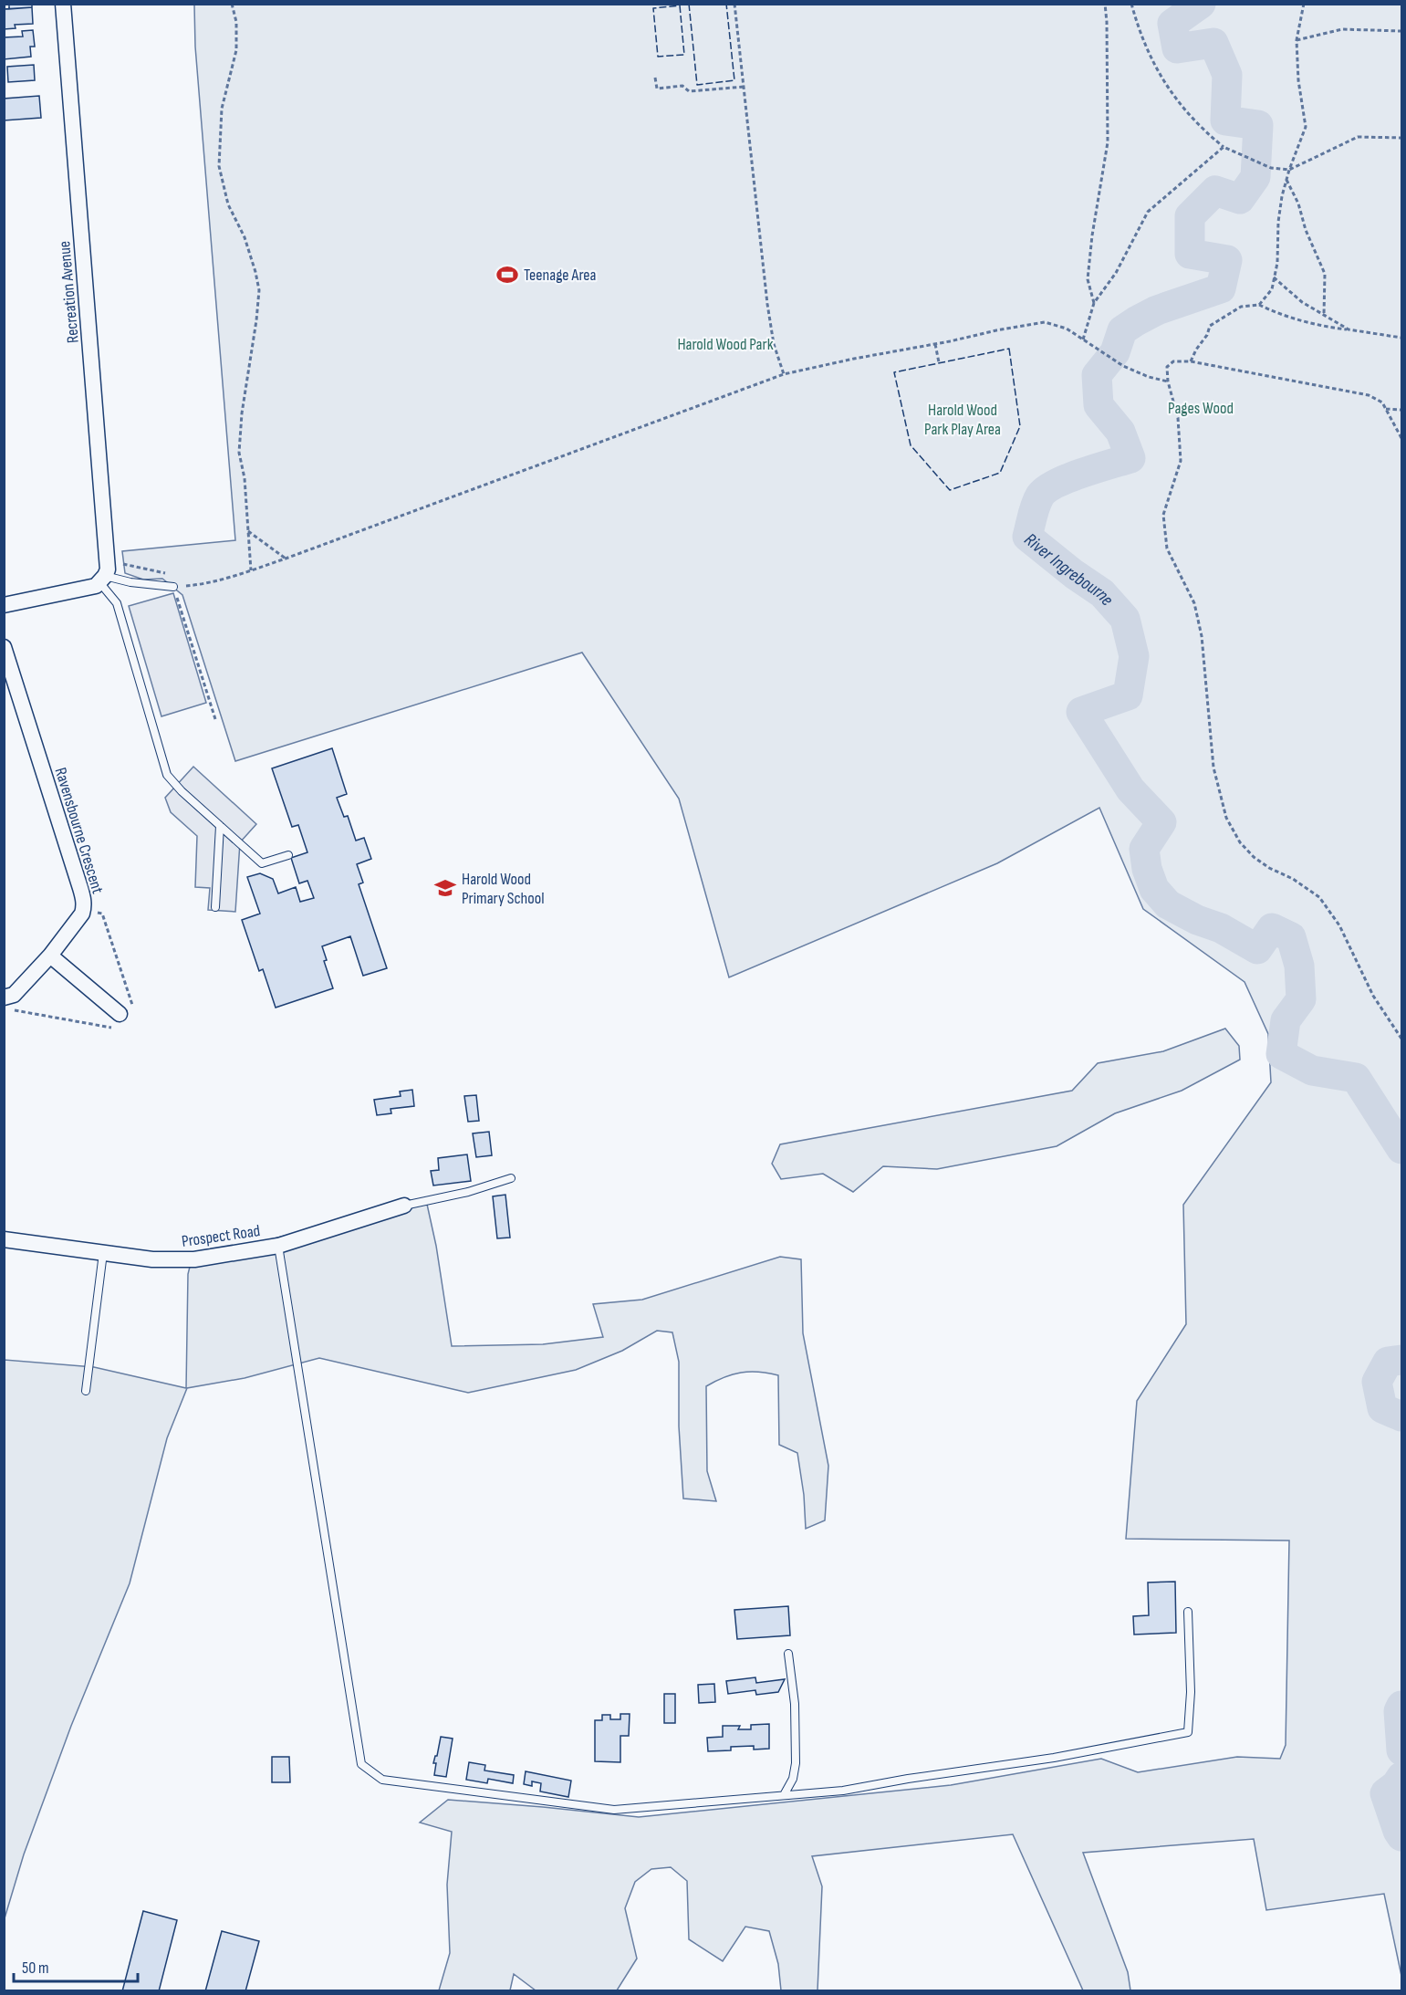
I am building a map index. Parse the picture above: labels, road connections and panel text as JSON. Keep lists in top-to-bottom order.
{
  "streets": {
    "street": ["Recreation Avenue", "Ravensbourne Crescent", "Prospect Road"]
  },
  "water": ["River Ingrebourne"],
  "parks": ["Harold Wood Park", "Pages Wood", "Harold Wood Park Play Area"],
  "places": {
    "sports": ["Teenage Area"],
    "school or university": ["Harold Wood Primary School"]
  },
  "scale_bar": "50 m"
}
